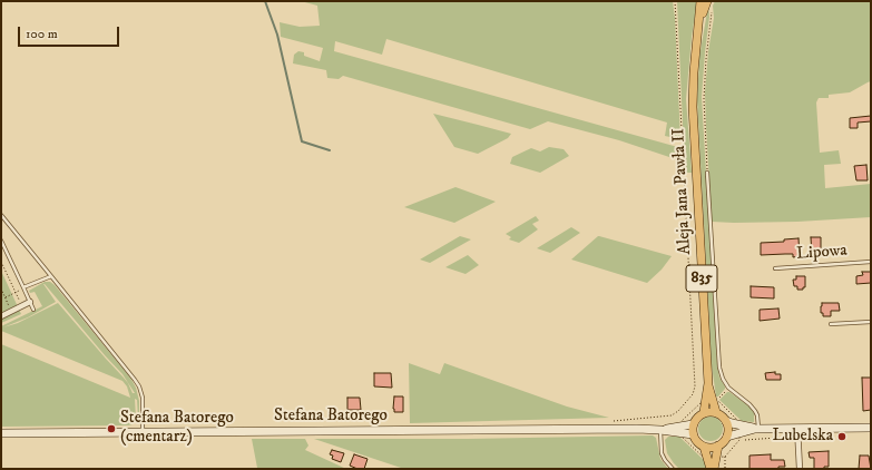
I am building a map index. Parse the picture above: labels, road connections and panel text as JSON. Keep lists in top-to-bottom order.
{
  "streets": {
    "main road": ["Aleja Jana Pawła II", "835"],
    "street": ["Stefana Batorego"],
    "lane": ["Lipowa"]
  },
  "crossings": [
    ["Aleja Jana Pawła II", "Stefana Batorego"]
  ],
  "places": ["Stefana Batorego (cmentarz)", "Lubelska"],
  "scale_bar": "100 m"
}
